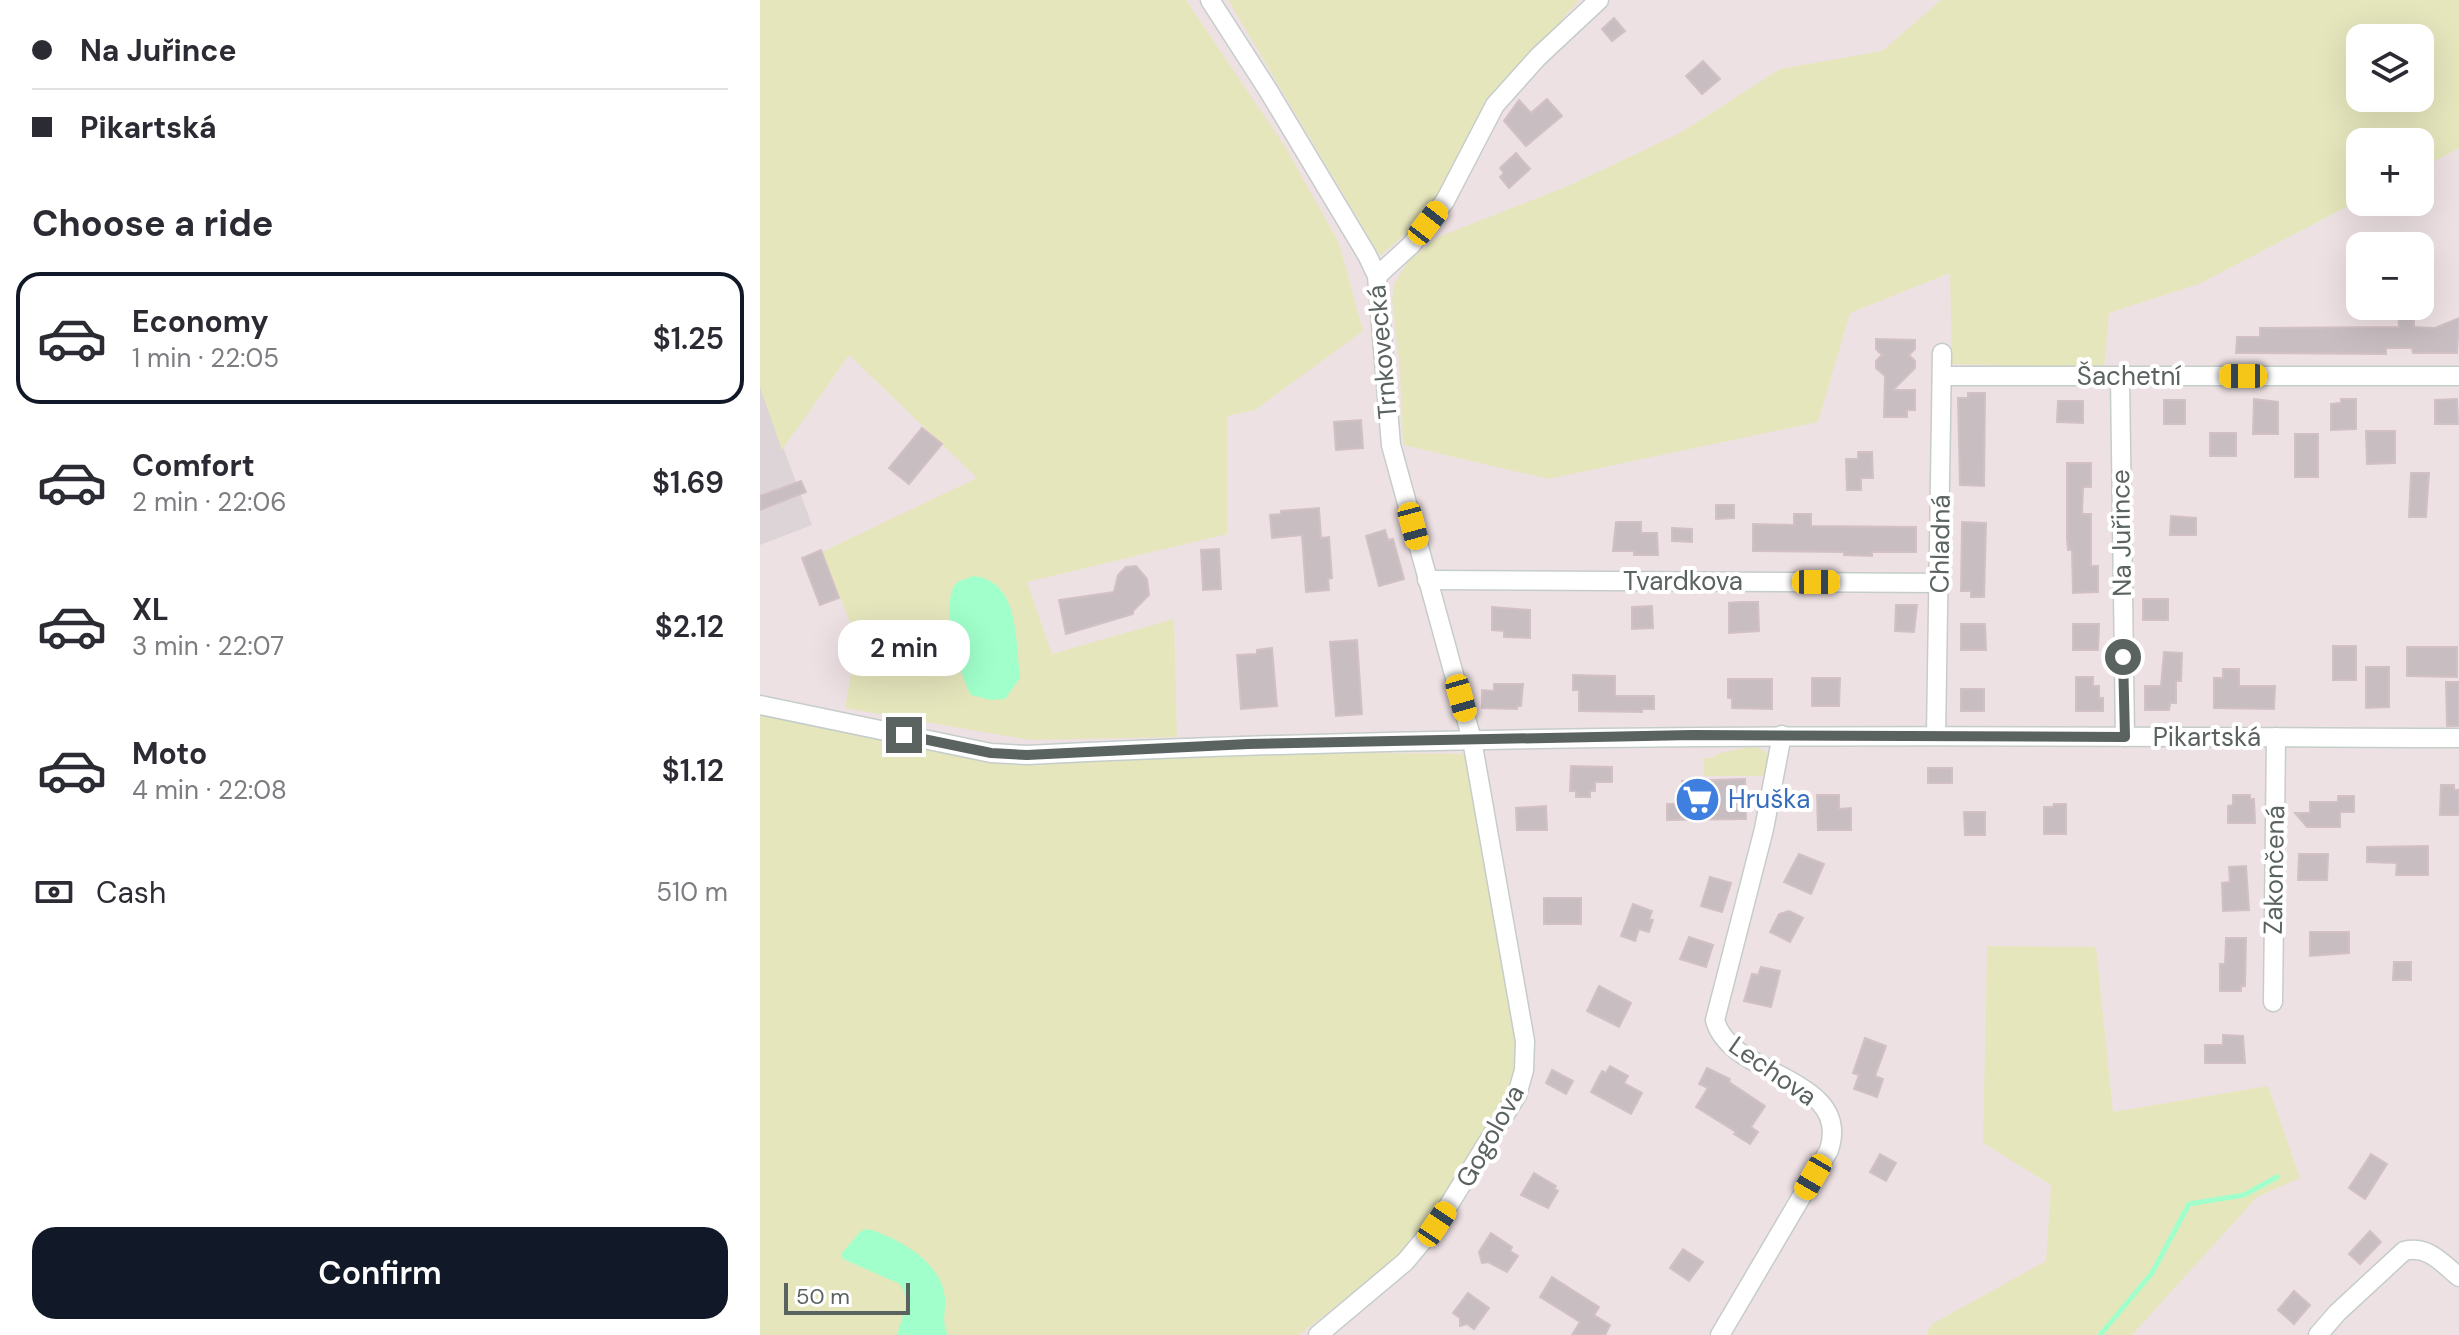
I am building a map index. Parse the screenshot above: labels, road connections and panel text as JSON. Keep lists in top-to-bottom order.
{
  "streets": {
    "street": [
      "Trnkovecká",
      "Šachetní",
      "Na Juřince",
      "Chladná",
      "Tvardkova",
      "Pikartská",
      "Zakončená",
      "Lechova",
      "Gogolova"
    ]
  },
  "crossings": [
    ["Trnkovecká", "Tvardkova"],
    ["Trnkovecká", "Pikartská"],
    ["Trnkovecká", "Gogolova"],
    ["Šachetní", "Na Juřince"],
    ["Šachetní", "Chladná"],
    ["Na Juřince", "Pikartská"],
    ["Chladná", "Tvardkova"],
    ["Chladná", "Pikartská"],
    ["Pikartská", "Zakončená"],
    ["Pikartská", "Lechova"],
    ["Pikartská", "Gogolova"]
  ],
  "places": {
    "supermarket": ["Hruška"]
  },
  "scale_bar": "50 m",
  "page": {
    "banner": ["Na Juřince", "Pikartská"],
    "map_buttons": ["+", "−"],
    "heading": "Choose a ride",
    "list": [
      {
        "name": "Economy",
        "note": "1 min · 22:05",
        "value": "$1.25"
      },
      {
        "name": "Comfort",
        "note": "2 min · 22:06",
        "value": "$1.69"
      },
      {
        "name": "XL",
        "note": "3 min · 22:07",
        "value": "$2.12"
      },
      {
        "name": "Moto",
        "note": "4 min · 22:08",
        "value": "$1.12"
      }
    ],
    "bubble": "2 min",
    "pay": ["Cash", "510 m"],
    "buttons": "Confirm",
    "scale": "50 m"
  }
}
